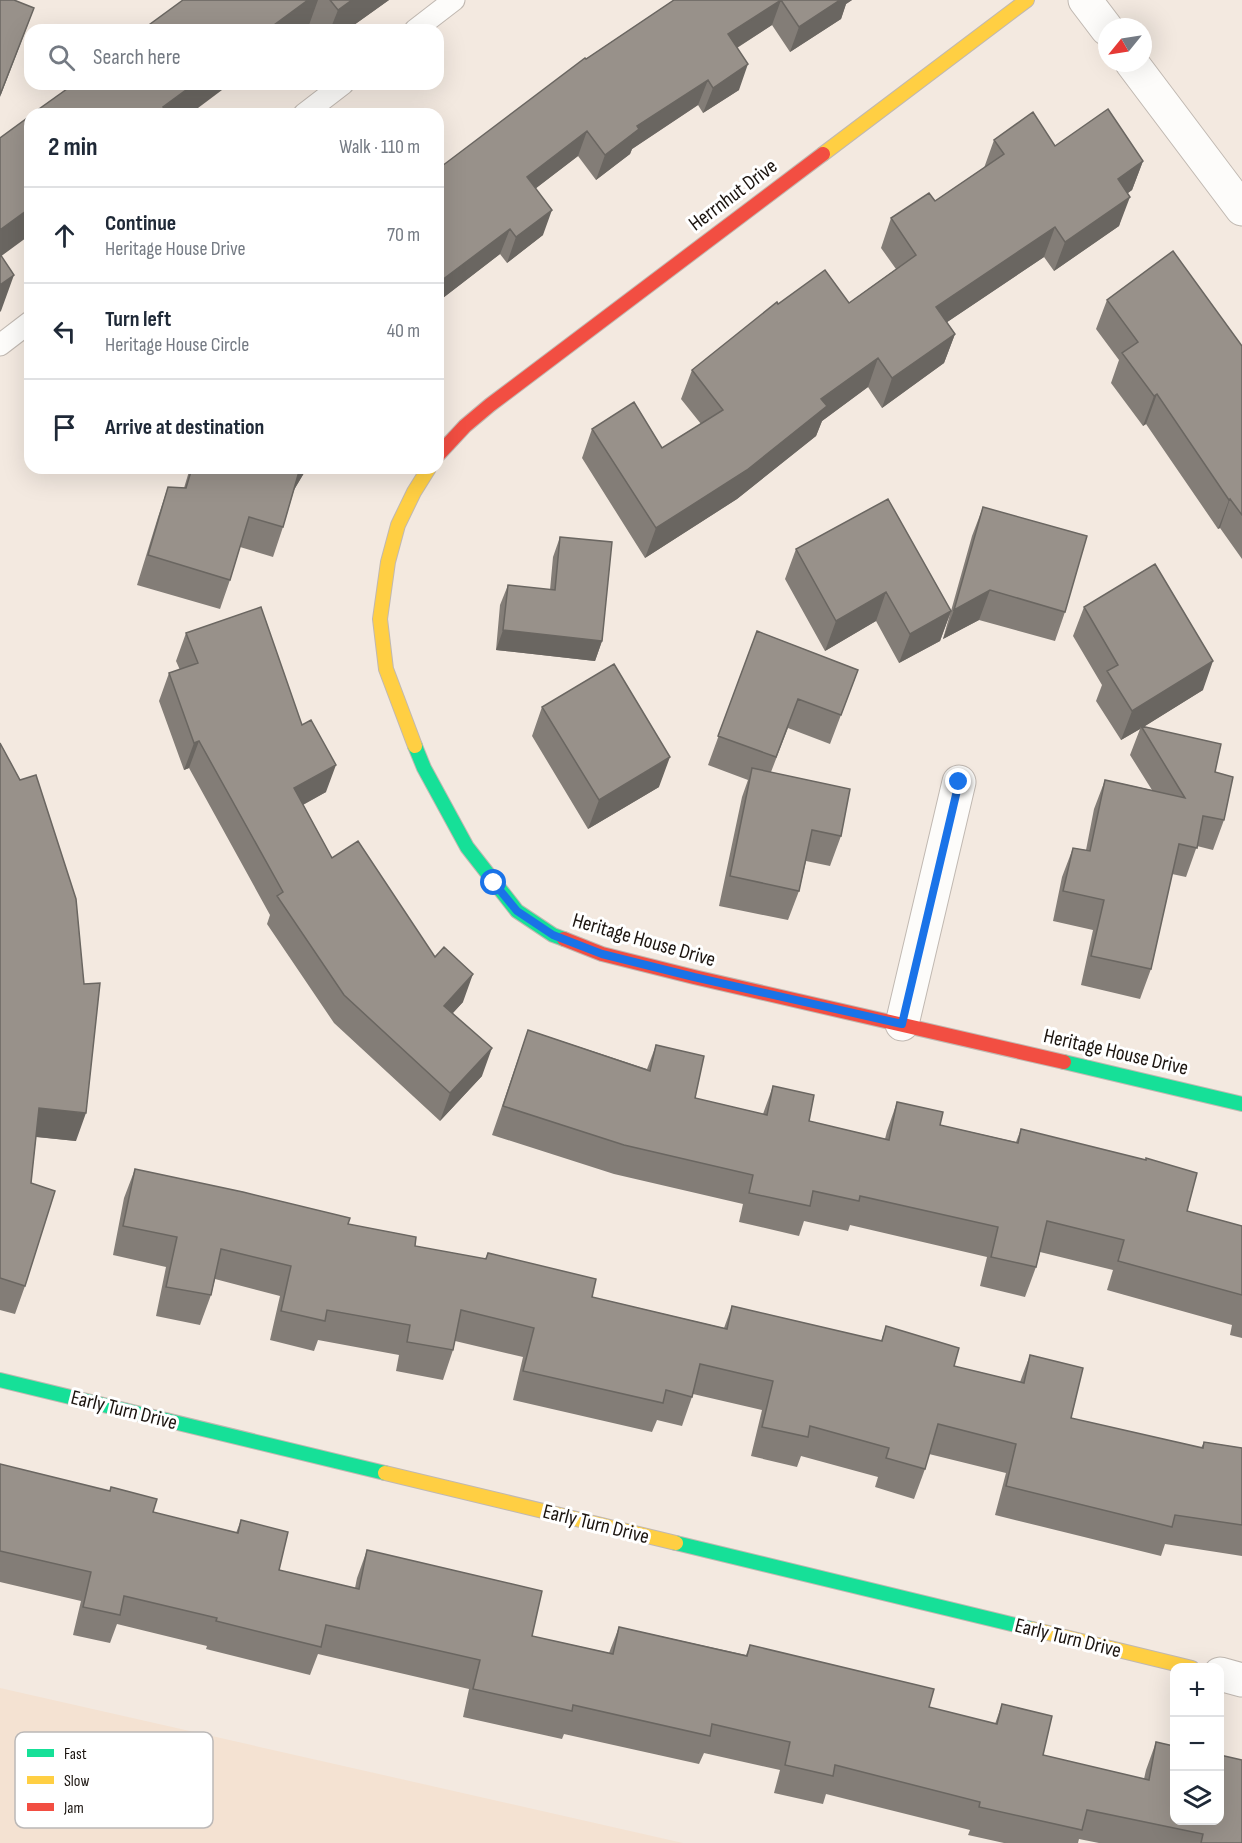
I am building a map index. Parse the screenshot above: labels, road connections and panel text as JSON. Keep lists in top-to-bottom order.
{
  "streets": {
    "street": ["Herrnhut Drive", "Heritage House Drive", "Early Turn Drive"]
  },
  "legend": ["Fast", "Slow", "Jam"],
  "north": "bottom left",
  "page": {
    "search": "Search here",
    "heading": ["2 min", "Walk · 110 m"],
    "list": [
      ["Continue", "Heritage House Drive", "70 m"],
      ["Turn left", "Heritage House Circle", "40 m"],
      "Arrive at destination"
    ],
    "map_buttons": ["+", "−"]
  }
}
